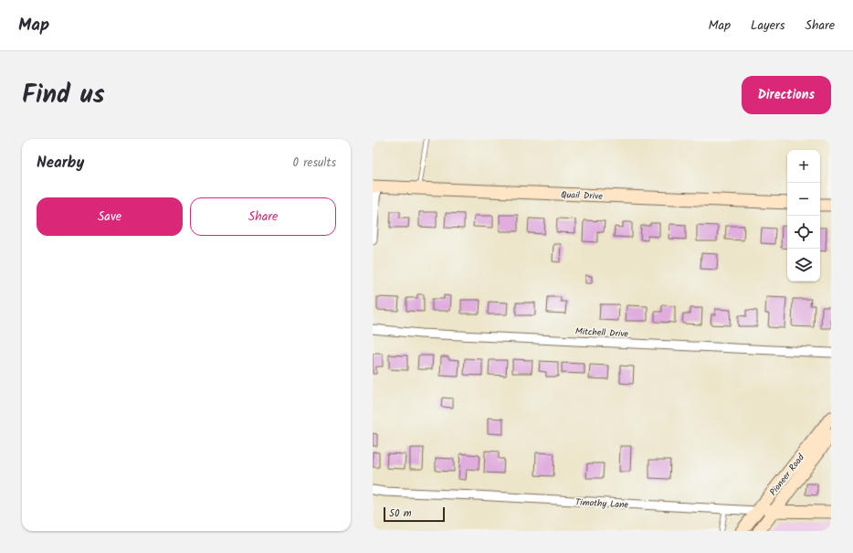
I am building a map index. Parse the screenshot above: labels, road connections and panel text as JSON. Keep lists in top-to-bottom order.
{
  "streets": {
    "street": [
      "Quail Drive",
      "Mitchell Drive",
      "Pioneer Road",
      "Timothy Lane"
    ]
  },
  "crossings": [
    ["Pioneer Road", "Timothy Lane"]
  ],
  "scale_bar": "50 m",
  "page": {
    "header": "Map",
    "nav": ["Map", "Layers", "Share"],
    "title": "Find us",
    "buttons": [
      "Directions",
      ["Save", "Share"]
    ],
    "heading": ["Nearby", "0 results"],
    "map_buttons": ["+", "−"],
    "scale": "50 m"
  }
}
